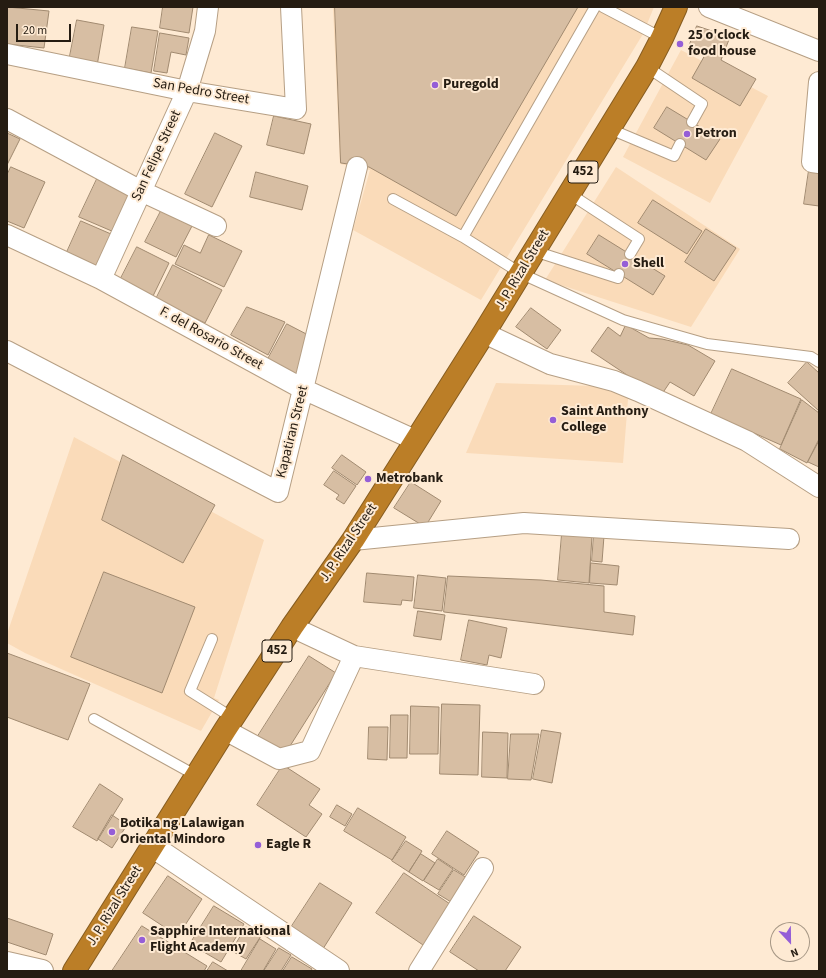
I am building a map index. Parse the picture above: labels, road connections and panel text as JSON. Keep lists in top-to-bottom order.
{
  "streets": {
    "highway": ["452", "J. P. Rizal Street"],
    "street": [
      "San Pedro Street",
      "San Felipe Street",
      "F. del Rosario Street",
      "Kapatiran Street"
    ]
  },
  "crossings": [
    ["San Pedro Street", "San Felipe Street"],
    ["San Felipe Street", "F. del Rosario Street"],
    ["J. P. Rizal Street", "F. del Rosario Street"],
    ["F. del Rosario Street", "Kapatiran Street"]
  ],
  "places": [
    "25 o'clock food house",
    "Puregold",
    "Petron",
    "Shell",
    "Saint Anthony College",
    "Metrobank",
    "Botika ng Lalawigan Oriental Mindoro",
    "Eagle R",
    "Sapphire International Flight Academy"
  ],
  "scale_bar": "20 m",
  "north": "bottom"
}
